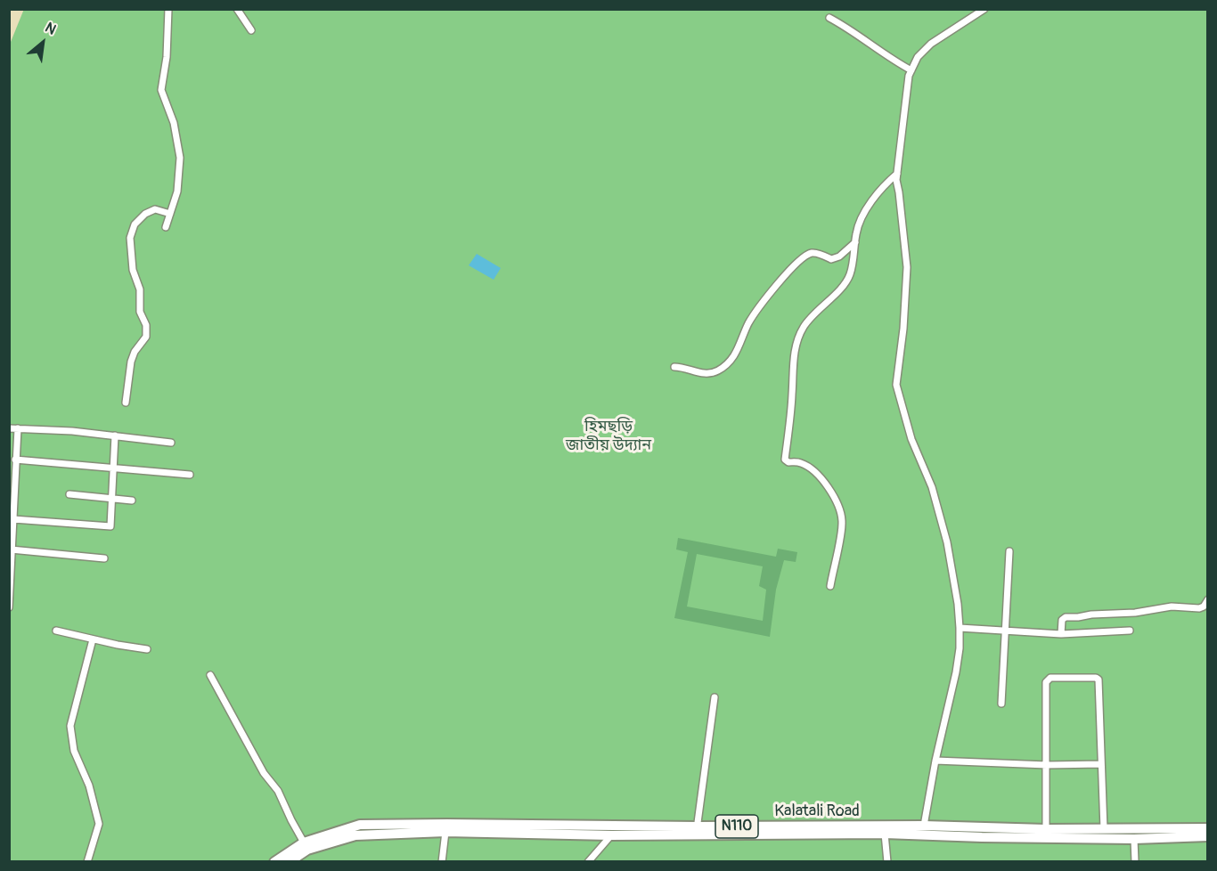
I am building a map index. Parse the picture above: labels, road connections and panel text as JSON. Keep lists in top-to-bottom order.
{
  "streets": {
    "highway": ["Kalatali Road", "N110"]
  },
  "parks": ["হিমছড়ি জাতীয় উদ্যান"],
  "north": "top right"
}
